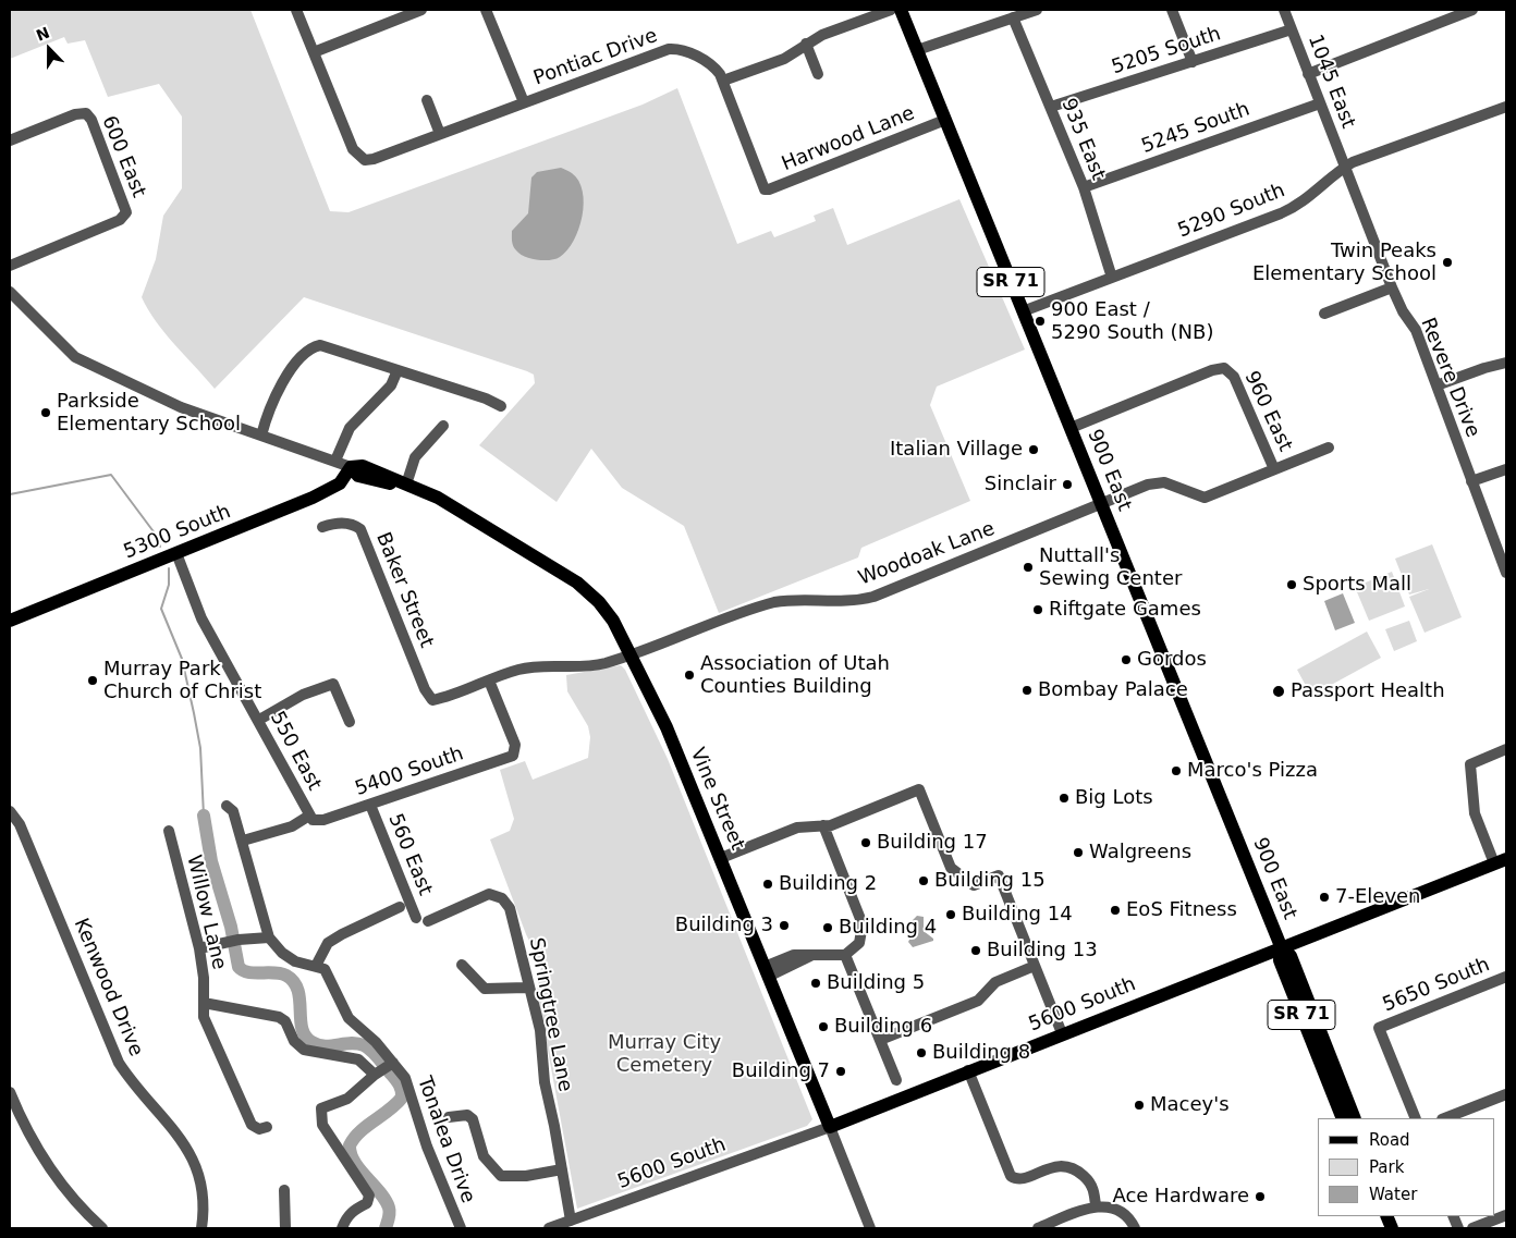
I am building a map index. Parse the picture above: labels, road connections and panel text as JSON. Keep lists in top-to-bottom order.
{
  "streets": {
    "main road": [
      "SR 71",
      "900 East",
      "5300 South",
      "Vine Street",
      "5600 South"
    ],
    "street": [
      "5205 South",
      "Pontiac Drive",
      "1045 East",
      "5245 South",
      "Harwood Lane",
      "935 East",
      "600 East",
      "5290 South",
      "Revere Drive",
      "960 East",
      "Woodoak Lane",
      "Baker Street",
      "550 East",
      "5400 South",
      "560 East",
      "Willow Lane",
      "5650 South",
      "Kenwood Drive",
      "Springtree Lane",
      "Tonalea Drive"
    ]
  },
  "crossings": [
    ["5205 South", "1045 East"],
    ["5205 South", "935 East"],
    ["Pontiac Drive", "Harwood Lane"],
    ["1045 East", "5245 South"],
    ["1045 East", "5290 South"],
    ["1045 East", "Revere Drive"],
    ["5245 South", "935 East"],
    ["Harwood Lane", "900 East"],
    ["935 East", "5290 South"],
    ["5290 South", "Revere Drive"],
    ["5290 South", "900 East"],
    ["960 East", "900 East"],
    ["960 East", "Woodoak Lane"],
    ["900 East", "Woodoak Lane"],
    ["900 East", "5600 South"],
    ["5300 South", "550 East"],
    ["5300 South", "Vine Street"],
    ["Woodoak Lane", "Baker Street"],
    ["Woodoak Lane", "5400 South"],
    ["Woodoak Lane", "Vine Street"],
    ["550 East", "5400 South"],
    ["5400 South", "560 East"],
    ["Vine Street", "5600 South"],
    ["5600 South", "Springtree Lane"]
  ],
  "parks": ["Murray City Cemetery"],
  "places": [
    "Twin Peaks Elementary School",
    "900 East / 5290 South (NB)",
    "Parkside Elementary School",
    "Italian Village",
    "Sinclair",
    "Nuttall's Sewing Center",
    "Sports Mall",
    "Riftgate Games",
    "Gordos",
    "Association of Utah Counties Building",
    "Murray Park Church of Christ",
    "Bombay Palace",
    "Passport Health",
    "Marco's Pizza",
    "Big Lots",
    "Building 17",
    "Walgreens",
    "Building 15",
    "Building 2",
    "7-Eleven",
    "EoS Fitness",
    "Building 14",
    "Building 3",
    "Building 4",
    "Building 13",
    "Building 5",
    "Building 6",
    "Building 8",
    "Building 7",
    "Macey's",
    "Ace Hardware"
  ],
  "legend": ["Road", "Park", "Water"],
  "north": "top"
}
